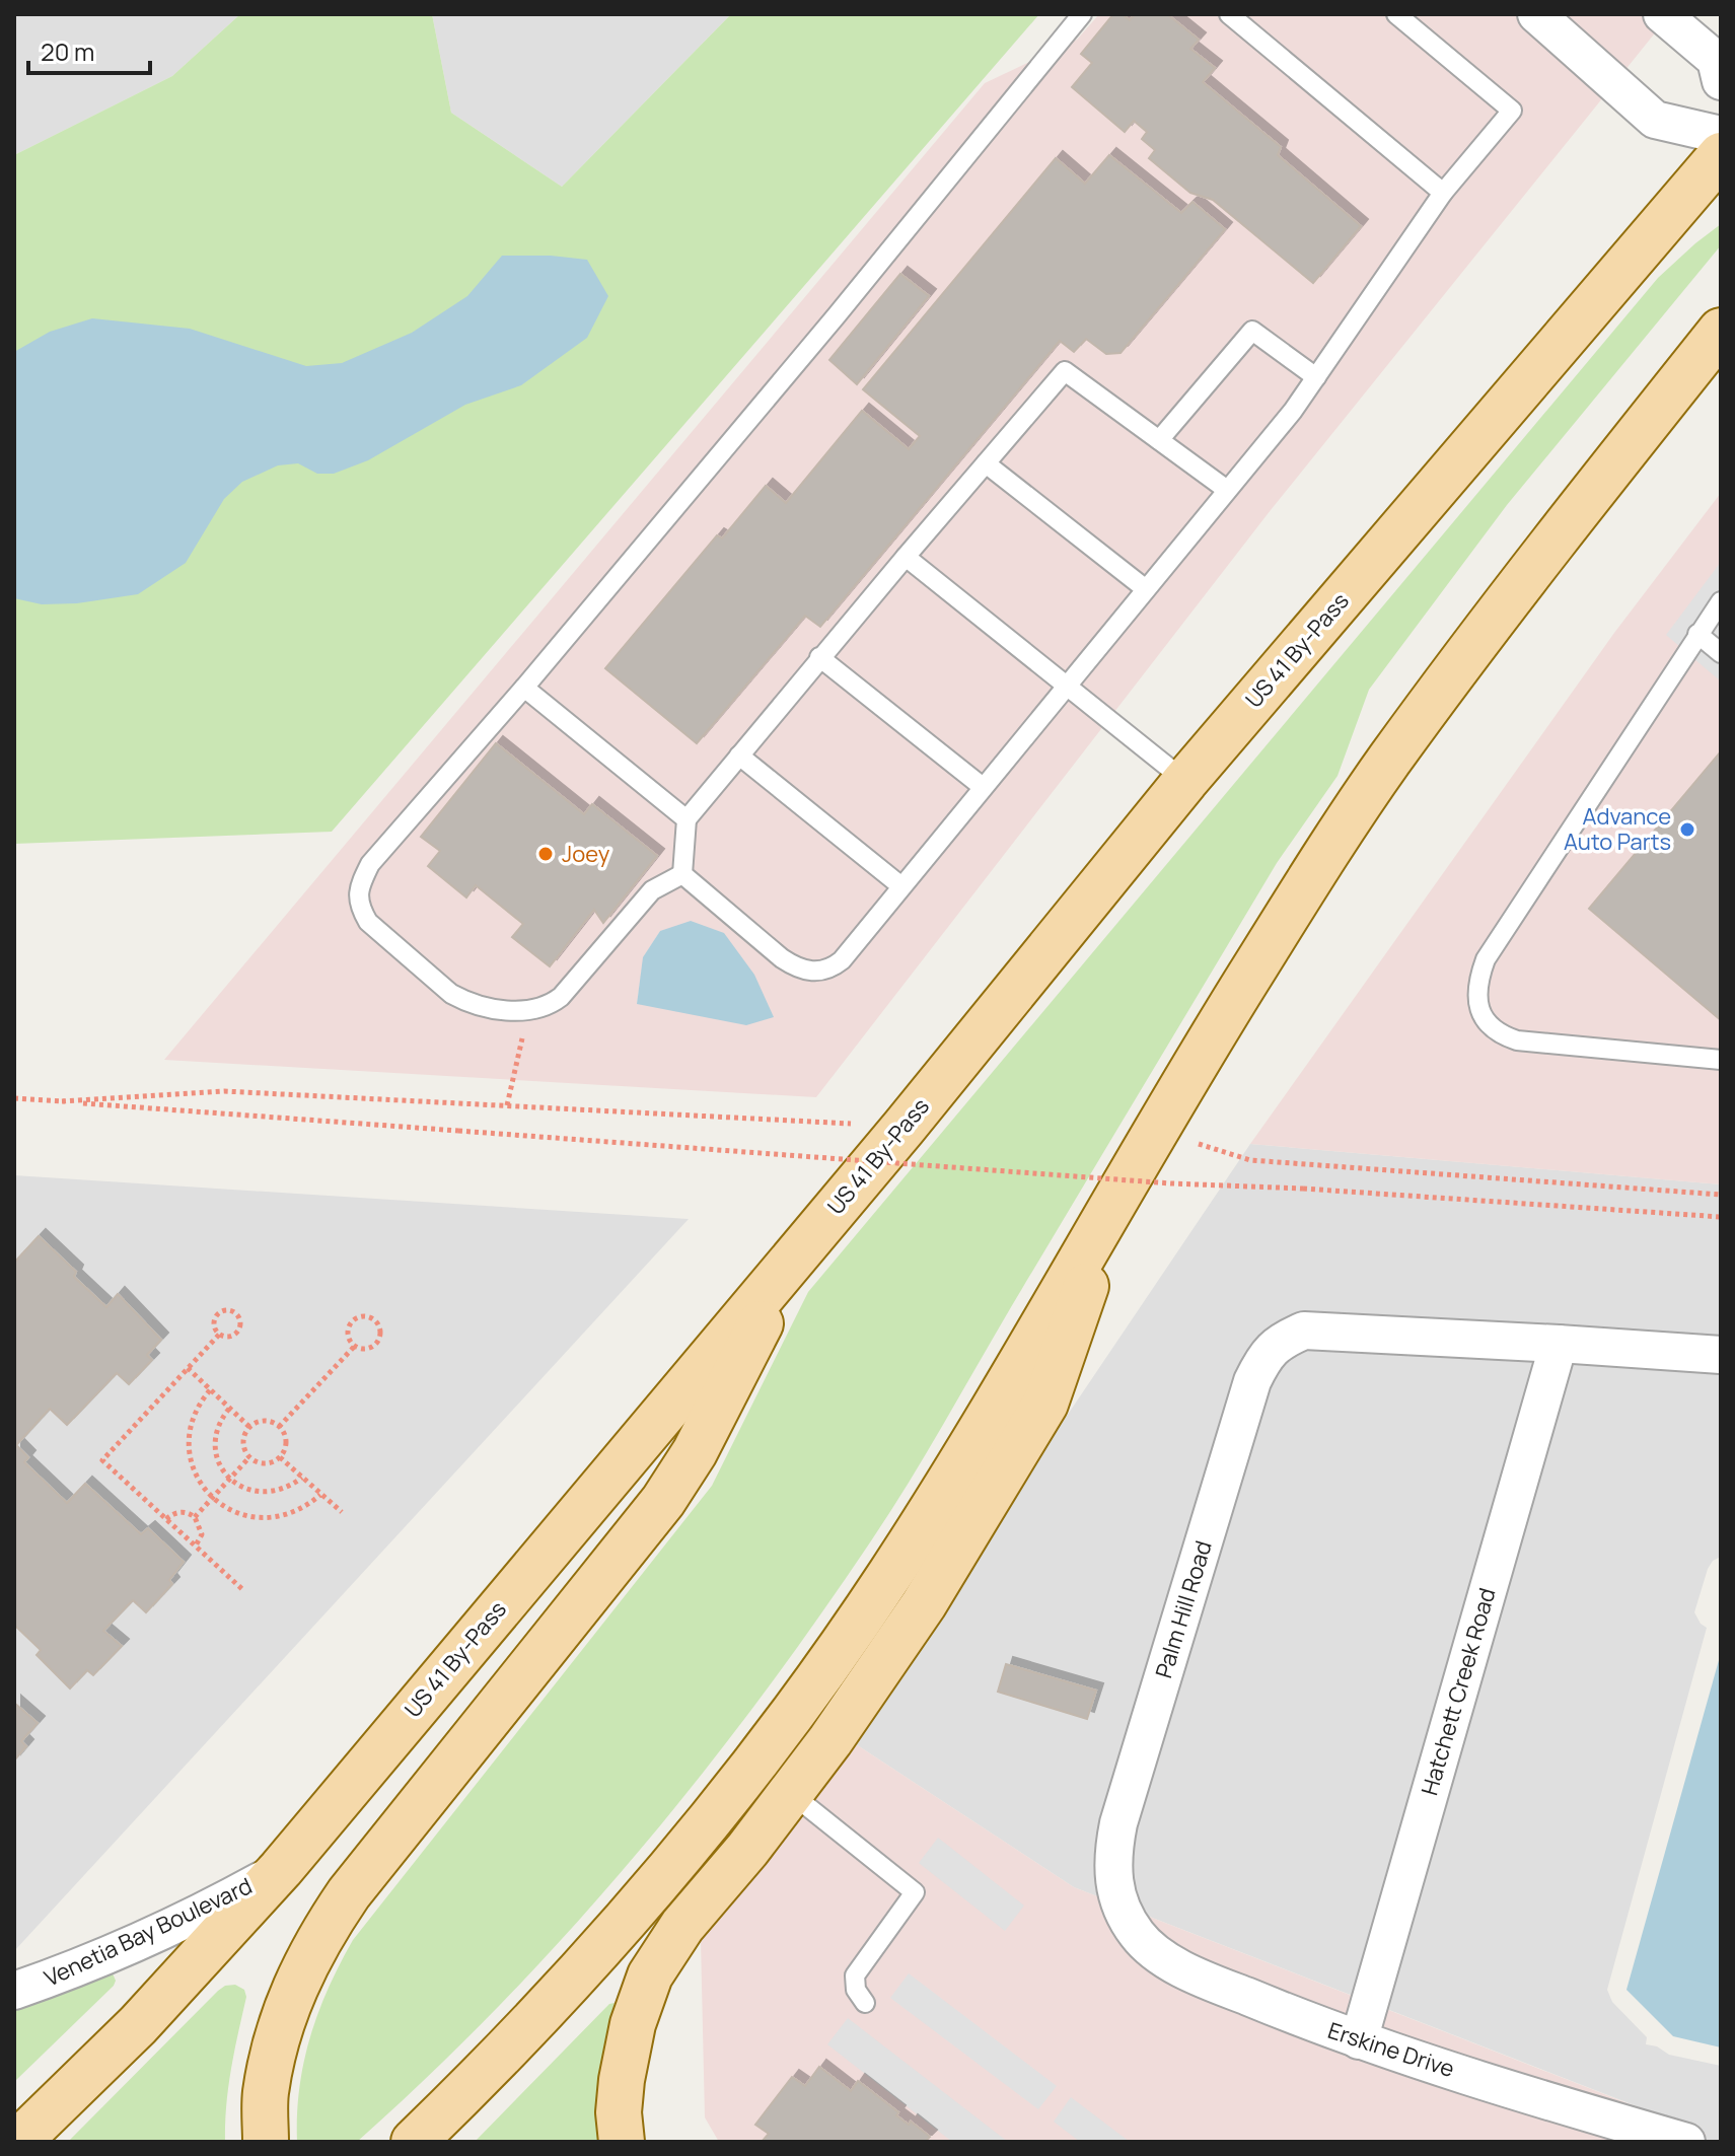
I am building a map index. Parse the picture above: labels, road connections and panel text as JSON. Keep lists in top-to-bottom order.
{
  "streets": {
    "main road": ["US 41 By-Pass"],
    "street": [
      "Palm Hill Road",
      "Hatchett Creek Road",
      "Venetia Bay Boulevard",
      "Erskine Drive"
    ]
  },
  "crossings": [
    ["US 41 By-Pass", "Venetia Bay Boulevard"],
    ["Palm Hill Road", "Hatchett Creek Road"],
    ["Palm Hill Road", "Erskine Drive"],
    ["Hatchett Creek Road", "Erskine Drive"]
  ],
  "places": ["Advance Auto Parts", "Joey"],
  "scale_bar": "20 m"
}
